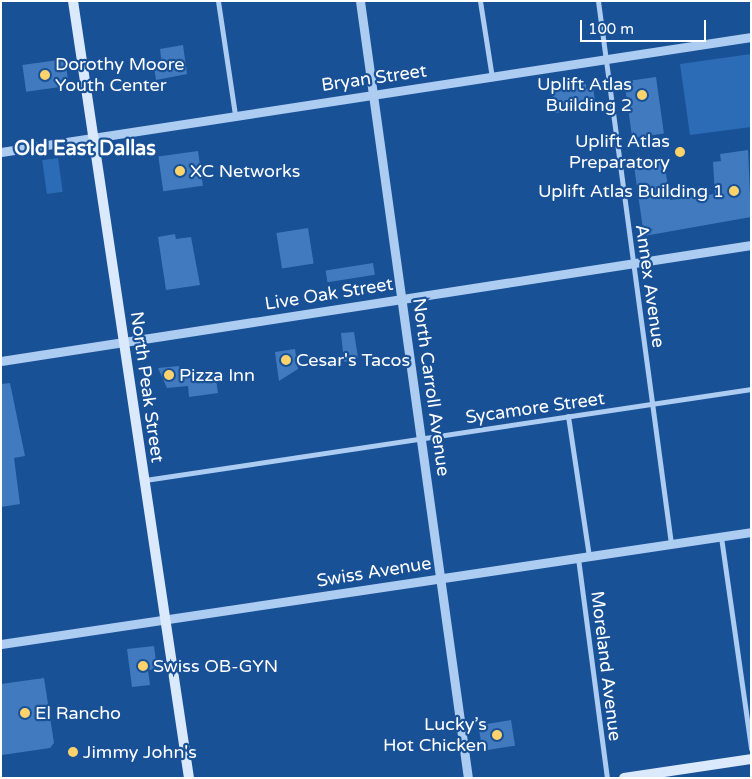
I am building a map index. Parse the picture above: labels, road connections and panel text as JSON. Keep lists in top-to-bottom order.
{
  "streets": {
    "main road": ["North Peak Street"],
    "street": [
      "Bryan Street",
      "Annex Avenue",
      "Live Oak Street",
      "North Carroll Avenue",
      "Sycamore Street",
      "Swiss Avenue",
      "Moreland Avenue"
    ]
  },
  "crossings": [
    ["Bryan Street", "Annex Avenue"],
    ["Bryan Street", "North Peak Street"],
    ["Bryan Street", "North Carroll Avenue"],
    ["Annex Avenue", "Live Oak Street"],
    ["Annex Avenue", "Sycamore Street"],
    ["Annex Avenue", "Swiss Avenue"],
    ["Live Oak Street", "North Peak Street"],
    ["Live Oak Street", "North Carroll Avenue"],
    ["North Peak Street", "Sycamore Street"],
    ["North Peak Street", "Swiss Avenue"],
    ["North Carroll Avenue", "Sycamore Street"],
    ["North Carroll Avenue", "Swiss Avenue"],
    ["Swiss Avenue", "Moreland Avenue"]
  ],
  "districts": ["Old East Dallas"],
  "places": [
    "Dorothy Moore Youth Center",
    "Uplift Atlas Building 2",
    "Uplift Atlas Preparatory",
    "XC Networks",
    "Uplift Atlas Building 1",
    "Cesar's Tacos",
    "Pizza Inn",
    "Swiss OB-GYN",
    "El Rancho",
    "Lucky’s Hot Chicken",
    "Jimmy John's"
  ],
  "scale_bar": "100 m"
}
